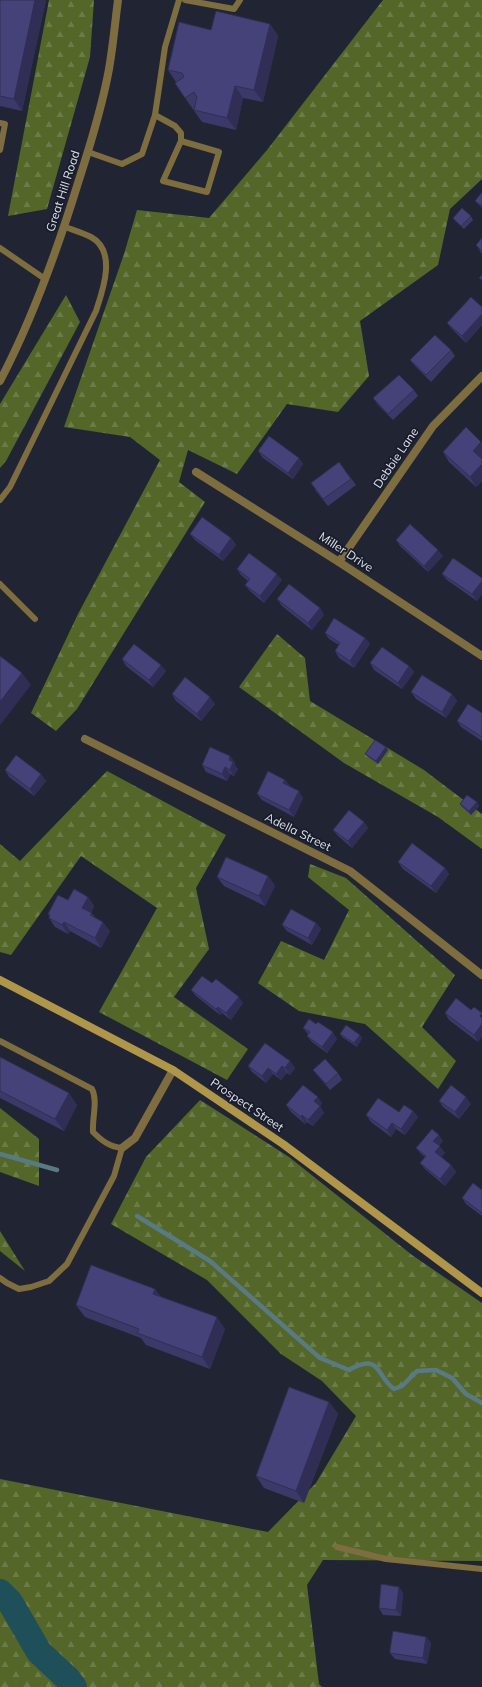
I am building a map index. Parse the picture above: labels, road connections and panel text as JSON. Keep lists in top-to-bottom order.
{
  "streets": {
    "main road": ["Prospect Street"],
    "street": [
      "Great Hill Road",
      "Debbie Lane",
      "Miller Drive",
      "Adella Street"
    ]
  },
  "crossings": [
    ["Debbie Lane", "Miller Drive"]
  ]
}
